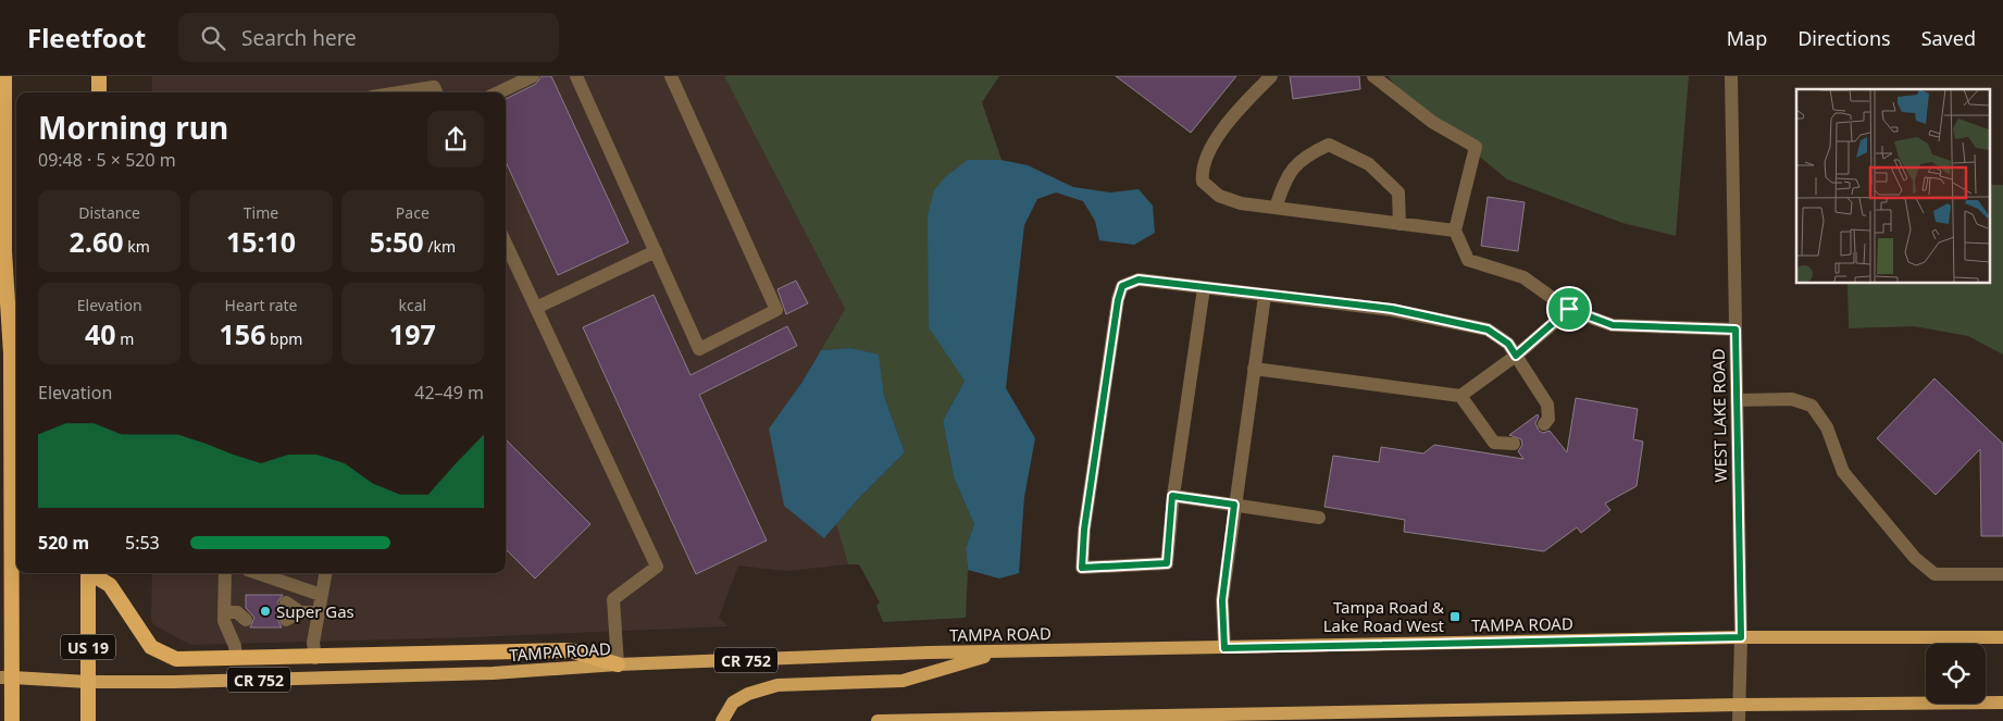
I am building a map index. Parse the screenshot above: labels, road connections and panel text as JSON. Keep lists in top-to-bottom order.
{
  "streets": {
    "highway": ["US 19"],
    "main road": ["TAMPA ROAD", "CR 752"],
    "street": ["WEST LAKE ROAD"]
  },
  "crossings": [
    ["WEST LAKE ROAD", "TAMPA ROAD"],
    ["TAMPA ROAD", "US 19"]
  ],
  "places": {
    "other": ["Super Gas"],
    "transit": ["Tampa Road & Lake Road West"]
  },
  "page": {
    "header": "Fleetfoot",
    "search": "Search here",
    "nav": ["Map", "Directions", "Saved"],
    "heading": ["Morning run", "09:48 · 5 × 520 m"],
    "stats": [
      ["Distance", "2.60 km"],
      ["Time", "15:10"],
      ["Pace", "5:50 /km"],
      ["Elevation", "40 m"],
      ["Heart rate", "156 bpm"],
      ["kcal", "197"]
    ],
    "chart": ["Elevation", "42–49 m"],
    "list": [
      {
        "name": "520 m",
        "note": "5:53"
      }
    ]
  }
}
